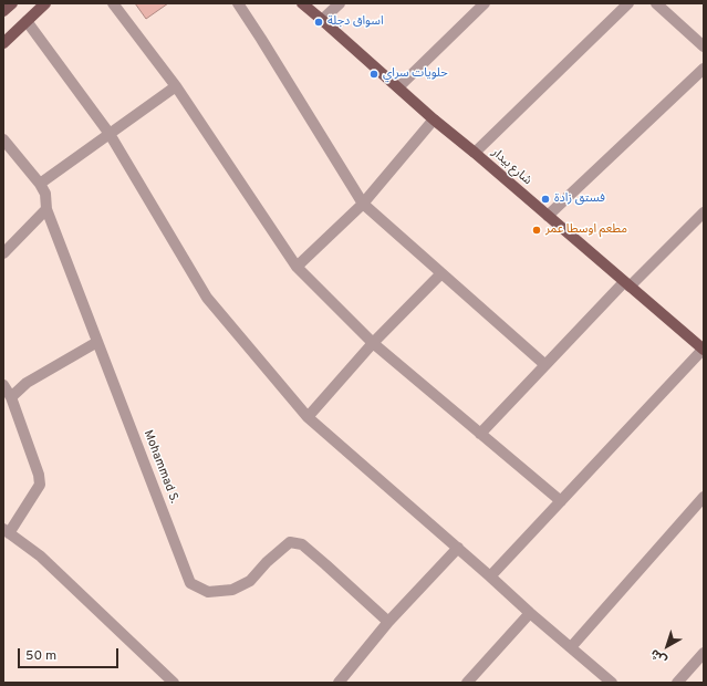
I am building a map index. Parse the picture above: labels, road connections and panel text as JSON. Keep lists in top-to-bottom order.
{
  "streets": {
    "main road": ["شارع بيدار"],
    "street": ["Mohammad S."]
  },
  "places": [
    "اسواق دجلة",
    "حلويات سراي",
    "فستق زادة",
    "مطعم اوسطا عمر"
  ],
  "scale_bar": "50 m",
  "north": "bottom left"
}
